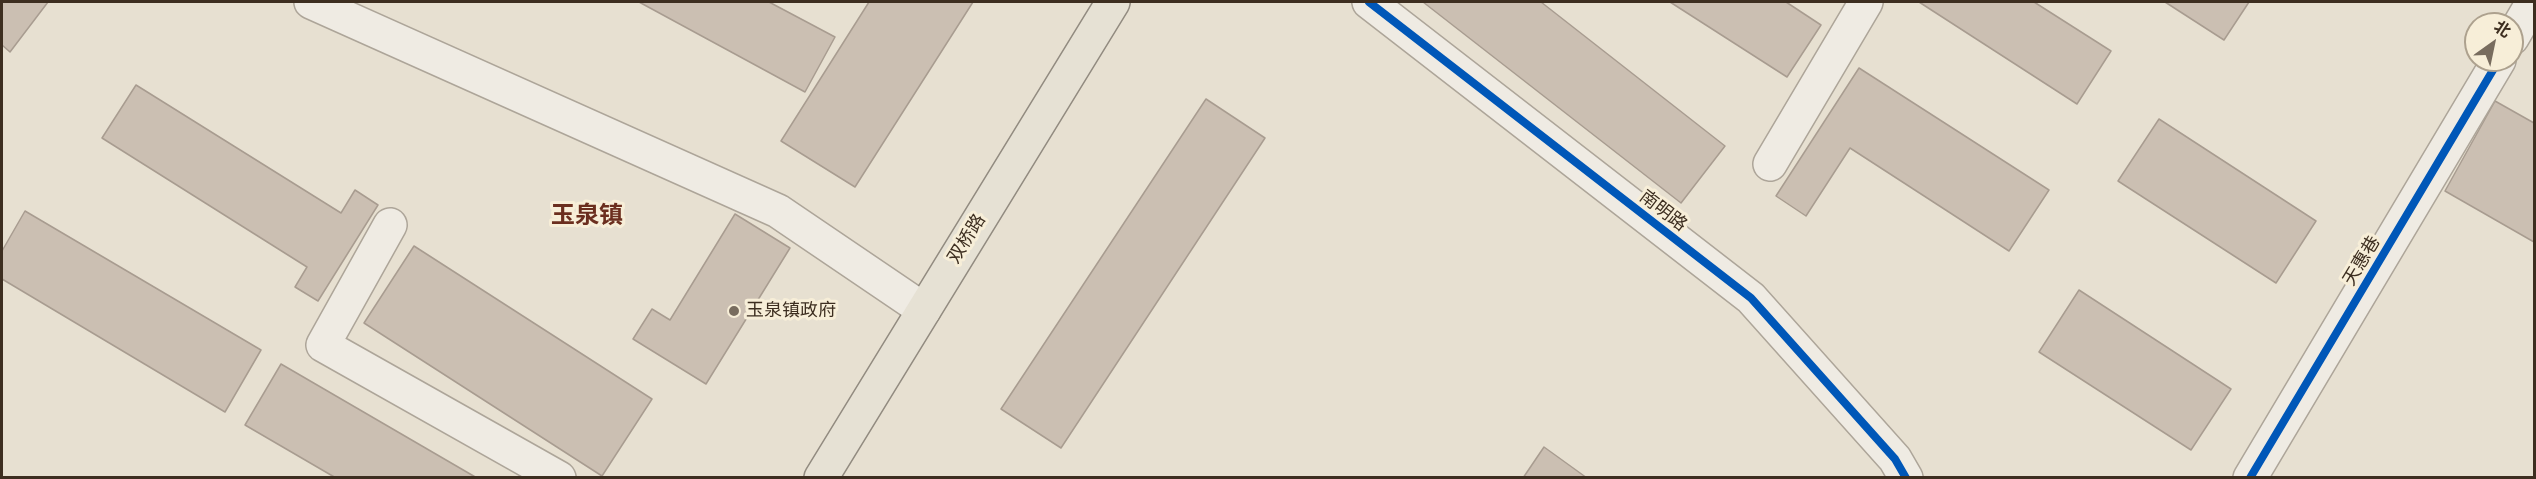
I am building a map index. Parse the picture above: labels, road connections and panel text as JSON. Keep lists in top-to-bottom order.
{
  "streets": {
    "main road": ["双桥路"],
    "street": ["南明路", "天惠巷"]
  },
  "districts": ["玉泉镇"],
  "places": ["玉泉镇政府"],
  "north": "top right"
}
